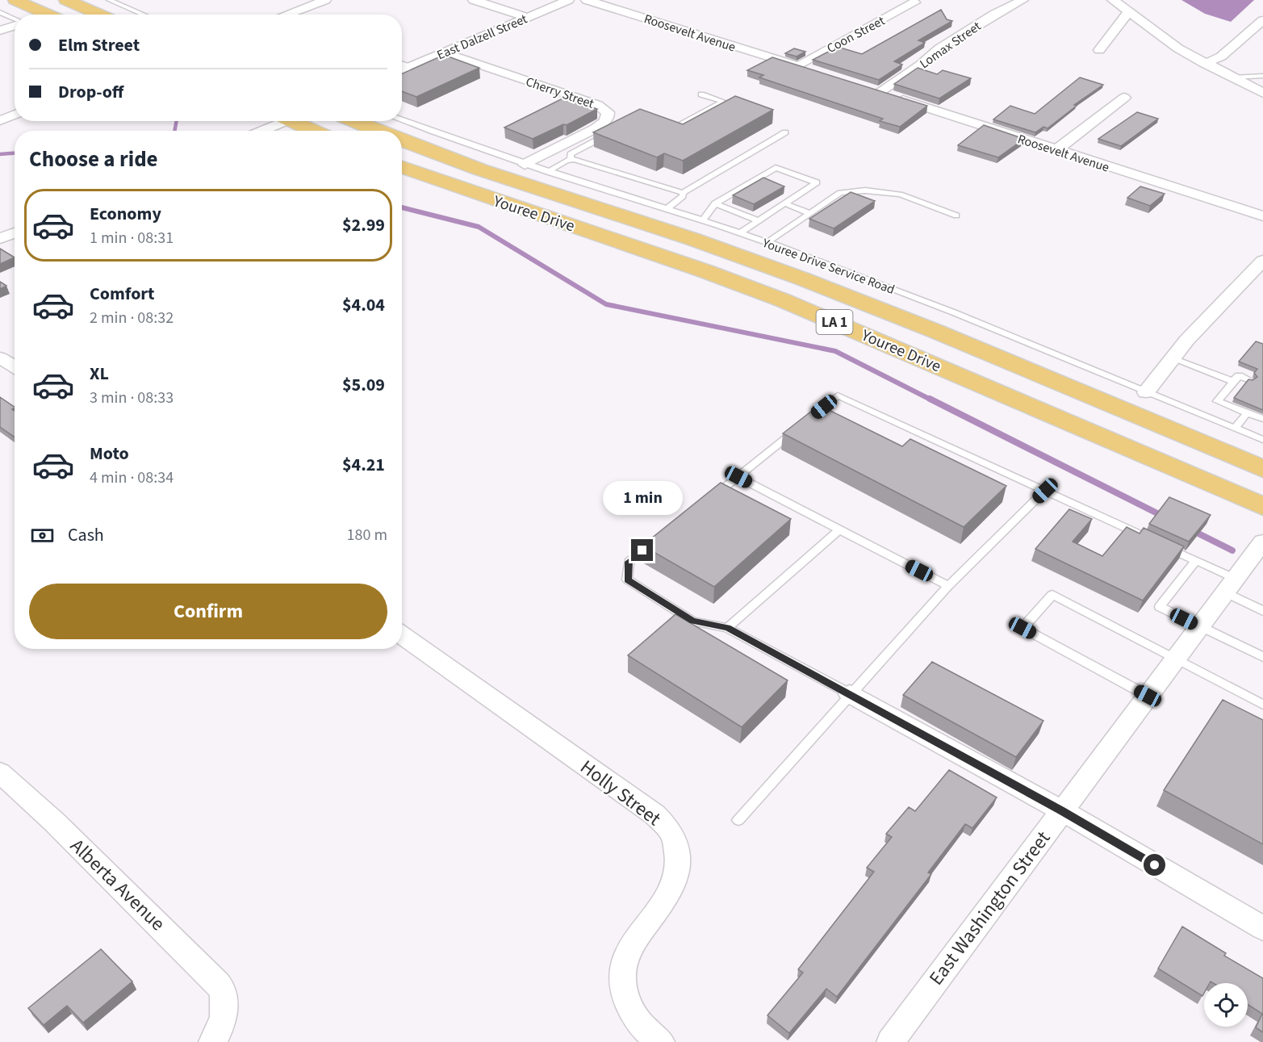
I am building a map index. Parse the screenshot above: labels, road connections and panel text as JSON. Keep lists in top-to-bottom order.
{
  "streets": {
    "main road": ["Youree Drive", "LA 1"],
    "street": [
      "Roosevelt Avenue",
      "Coon Street",
      "East Dalzell Street",
      "Lomax Street",
      "Cherry Street",
      "Holly Street",
      "Alberta Avenue",
      "East Washington Street"
    ],
    "lane": ["Youree Drive Service Road"]
  },
  "crossings": [
    ["Roosevelt Avenue", "Coon Street"],
    ["Roosevelt Avenue", "Lomax Street"],
    ["East Dalzell Street", "Cherry Street"],
    ["Cherry Street", "Youree Drive Service Road"]
  ],
  "page": {
    "banner": ["Elm Street", "Drop-off"],
    "heading": "Choose a ride",
    "list": [
      {
        "name": "Economy",
        "note": "1 min · 08:31",
        "value": "$2.99"
      },
      {
        "name": "Comfort",
        "note": "2 min · 08:32",
        "value": "$4.04"
      },
      {
        "name": "XL",
        "note": "3 min · 08:33",
        "value": "$5.09"
      },
      {
        "name": "Moto",
        "note": "4 min · 08:34",
        "value": "$4.21"
      }
    ],
    "bubble": "1 min",
    "pay": ["Cash", "180 m"],
    "buttons": "Confirm"
  }
}
